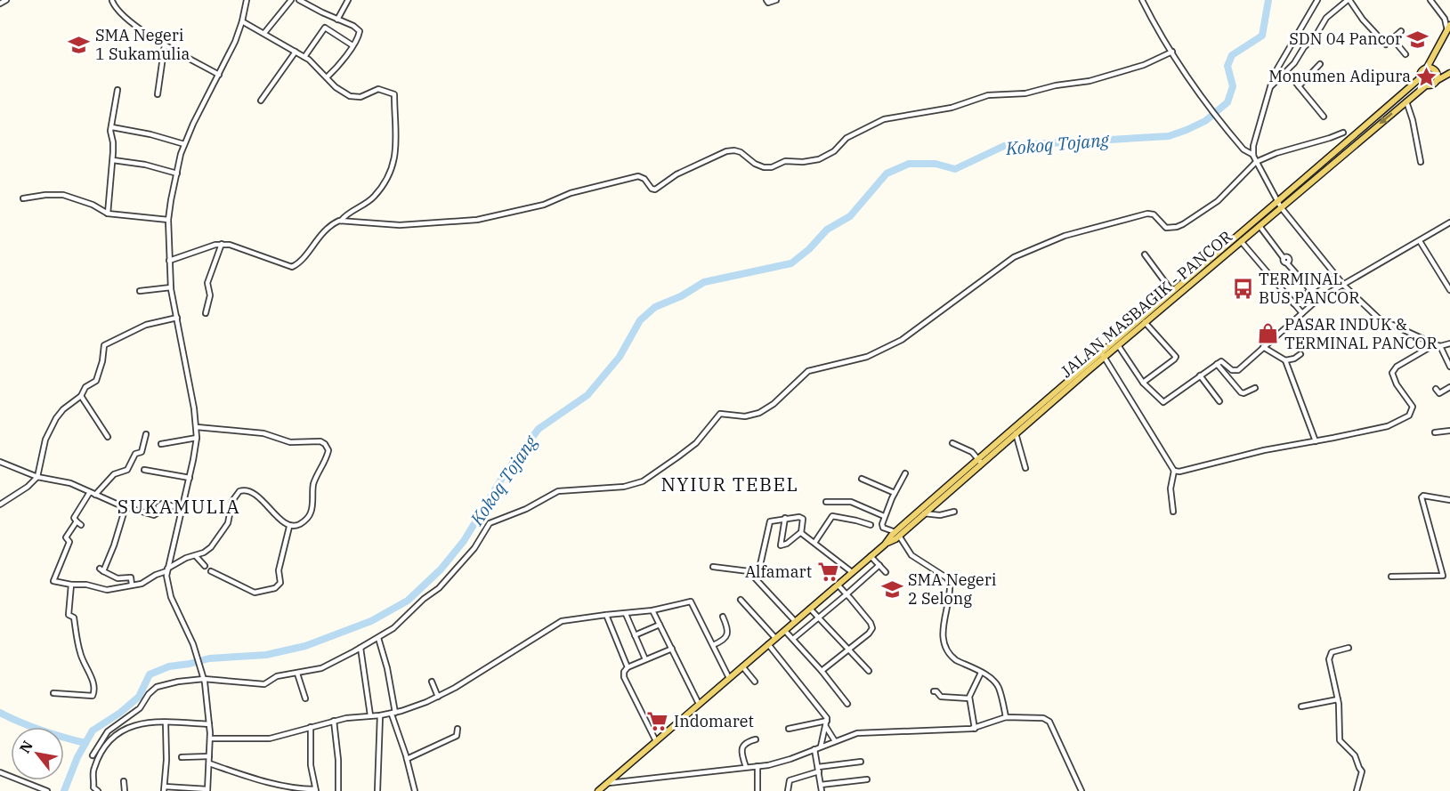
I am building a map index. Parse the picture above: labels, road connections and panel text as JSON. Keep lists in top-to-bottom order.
{
  "streets": {
    "main road": ["JALAN MASBAGIK - PANCOR"]
  },
  "districts": ["NYIUR TEBEL", "SUKAMULIA"],
  "water": ["Kokoq Tojang"],
  "places": {
    "school or university": ["SDN 04 Pancor", "SMA Negeri 1 Sukamulia", "SMA Negeri 2 Selong"],
    "place": ["Monumen Adipura"],
    "bus stop": ["TERMINAL BUS PANCOR"],
    "shop": ["PASAR INDUK & TERMINAL PANCOR"],
    "supermarket": ["Alfamart", "Indomaret"]
  },
  "north": "top left"
}
